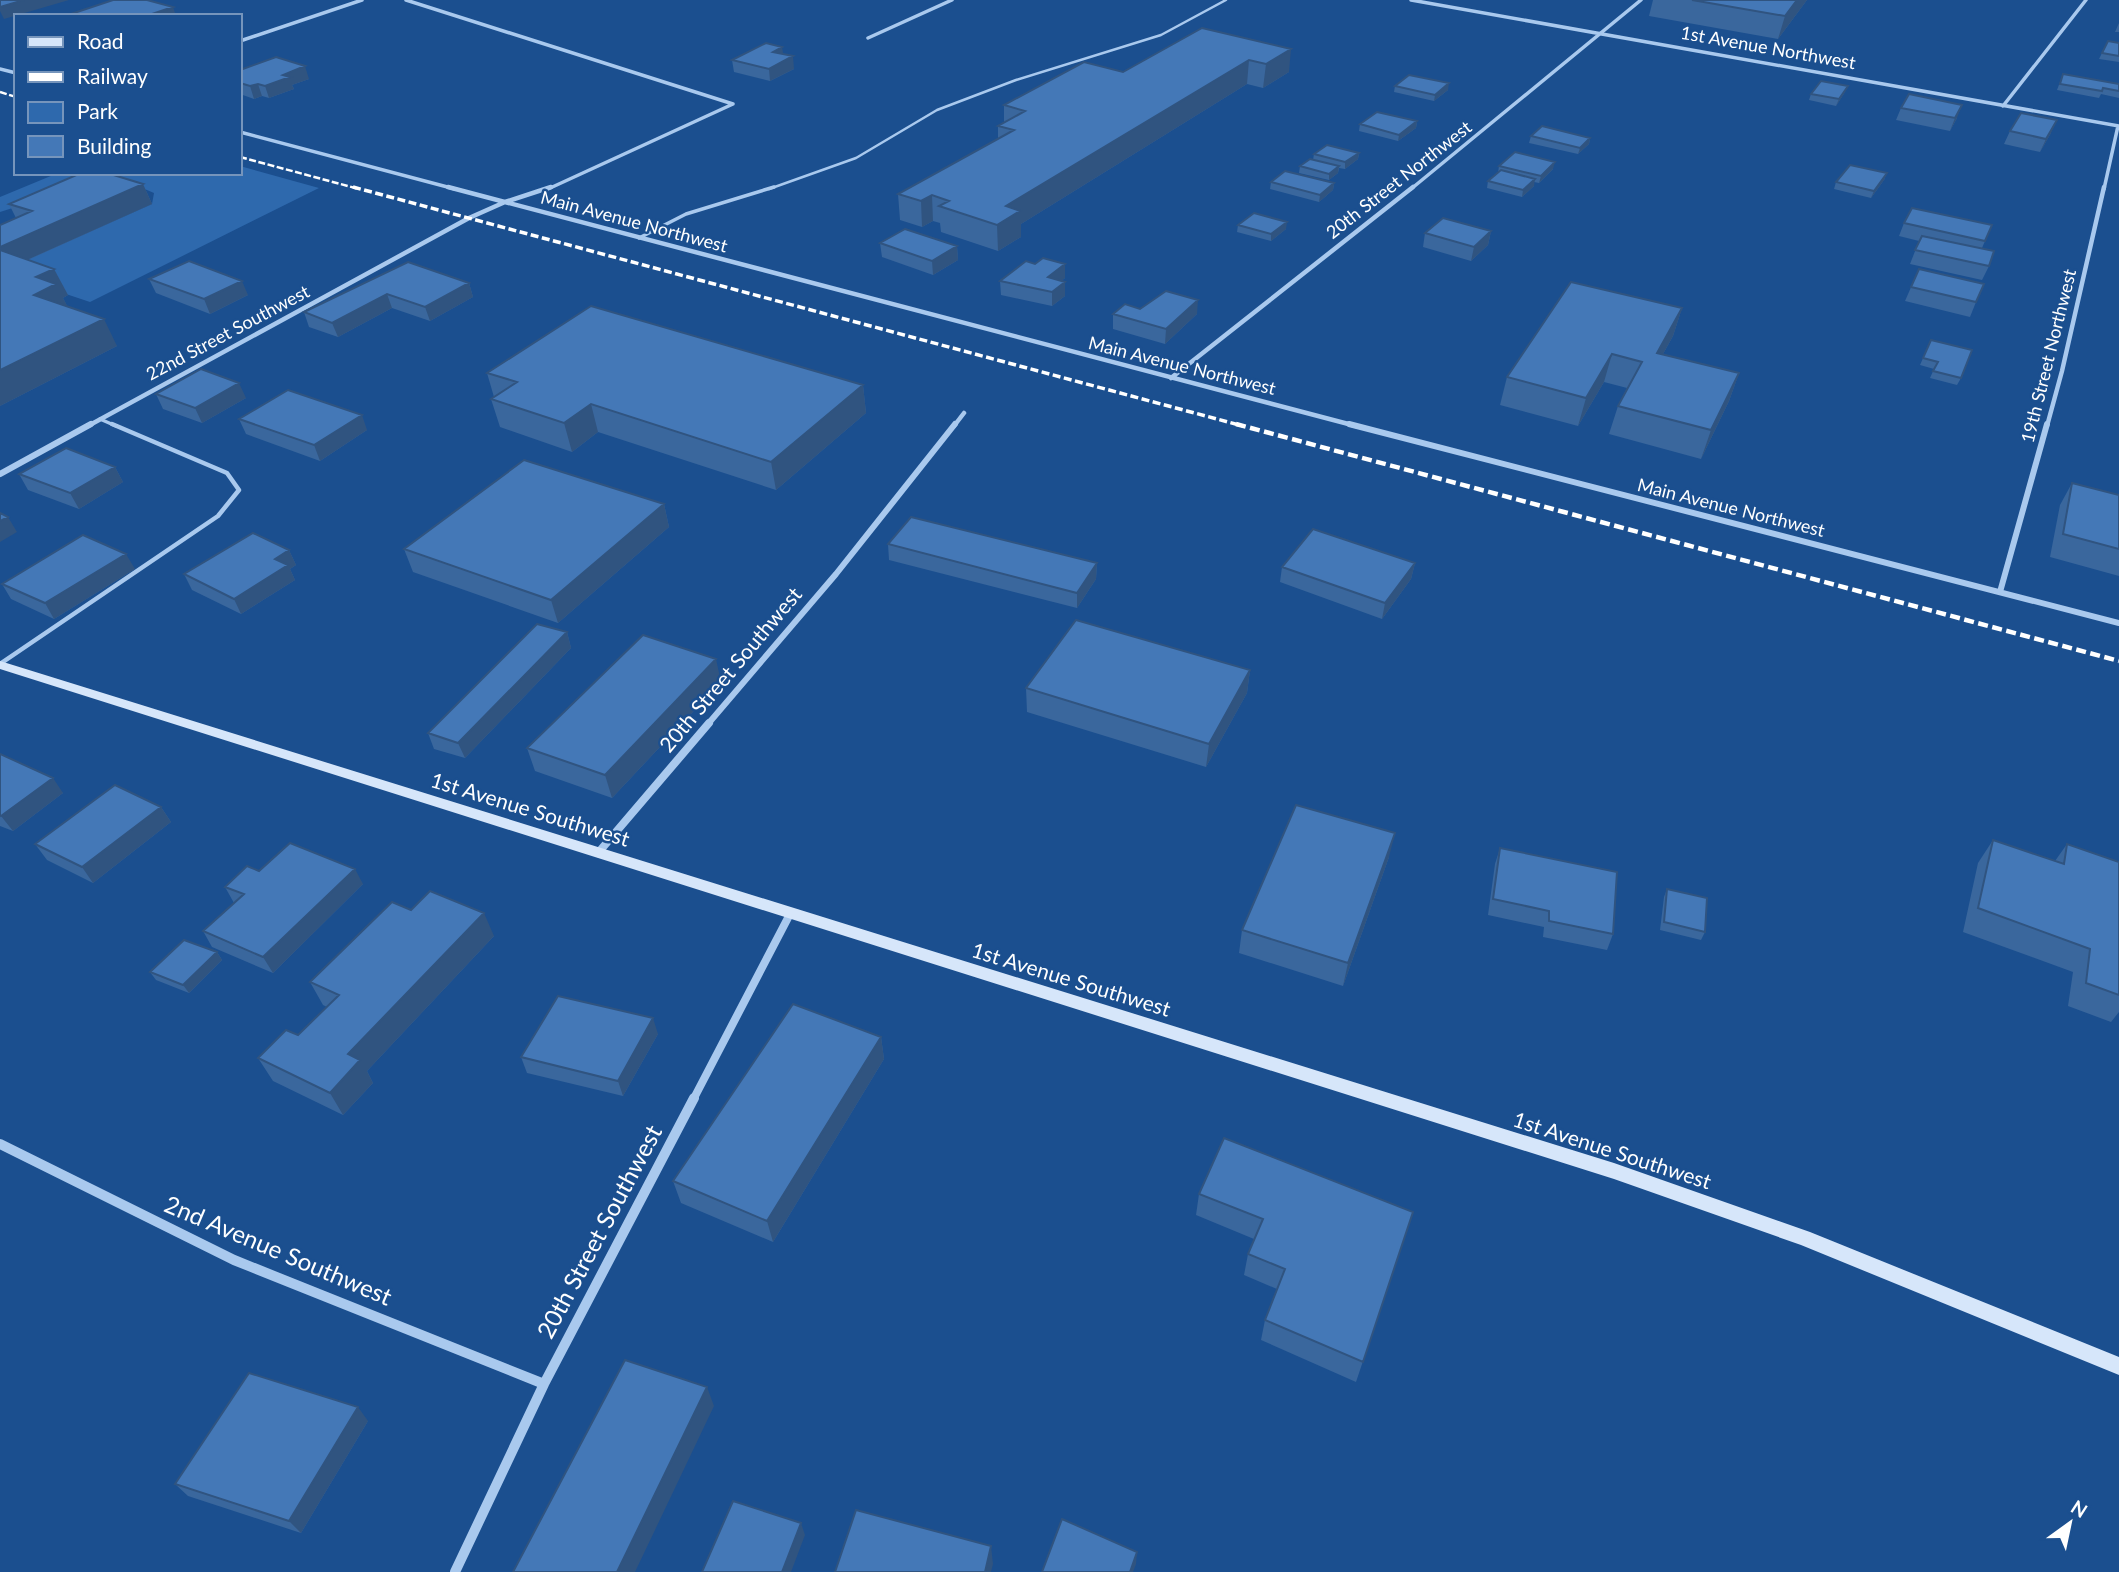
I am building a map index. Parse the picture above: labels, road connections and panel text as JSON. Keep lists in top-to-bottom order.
{
  "streets": {
    "main road": ["1st Avenue Southwest"],
    "street": [
      "1st Avenue Northwest",
      "20th Street Northwest",
      "Main Avenue Northwest",
      "22nd Street Southwest",
      "19th Street Northwest",
      "20th Street Southwest",
      "2nd Avenue Southwest"
    ]
  },
  "crossings": [
    ["1st Avenue Northwest", "20th Street Northwest"],
    ["1st Avenue Northwest", "19th Street Northwest"],
    ["20th Street Northwest", "Main Avenue Northwest"],
    ["Main Avenue Northwest", "22nd Street Southwest"],
    ["Main Avenue Northwest", "19th Street Northwest"],
    ["20th Street Southwest", "1st Avenue Southwest"],
    ["20th Street Southwest", "2nd Avenue Southwest"]
  ],
  "legend": [
    "Road",
    "Railway",
    "Park",
    "Building"
  ],
  "north": "top right"
}
